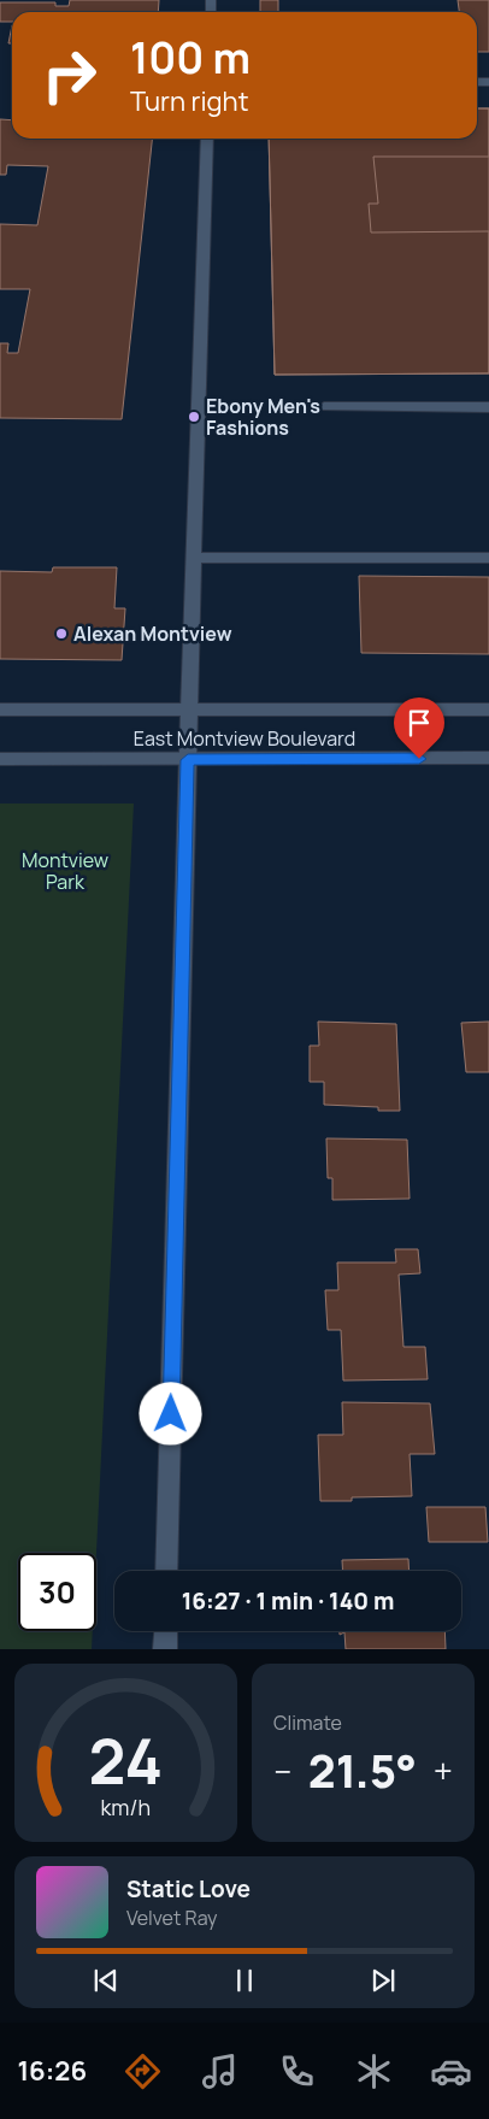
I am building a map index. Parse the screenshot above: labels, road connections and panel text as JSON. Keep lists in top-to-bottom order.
{
  "streets": {
    "main road": ["East Montview Boulevard"]
  },
  "parks": ["Montview Park"],
  "places": ["Ebony Men's Fashions", "Alexan Montview"],
  "page": {
    "turn": ["100 m", "Turn right"],
    "limit": "30",
    "trip": "16:27 · 1 min · 140 m",
    "tile": "Climate",
    "heat": ["−", "21.5°", "+"],
    "song": ["Static Love", "Velvet Ray"],
    "tabs": "16:26",
    "gauge": ["24", "km/h"]
  }
}
